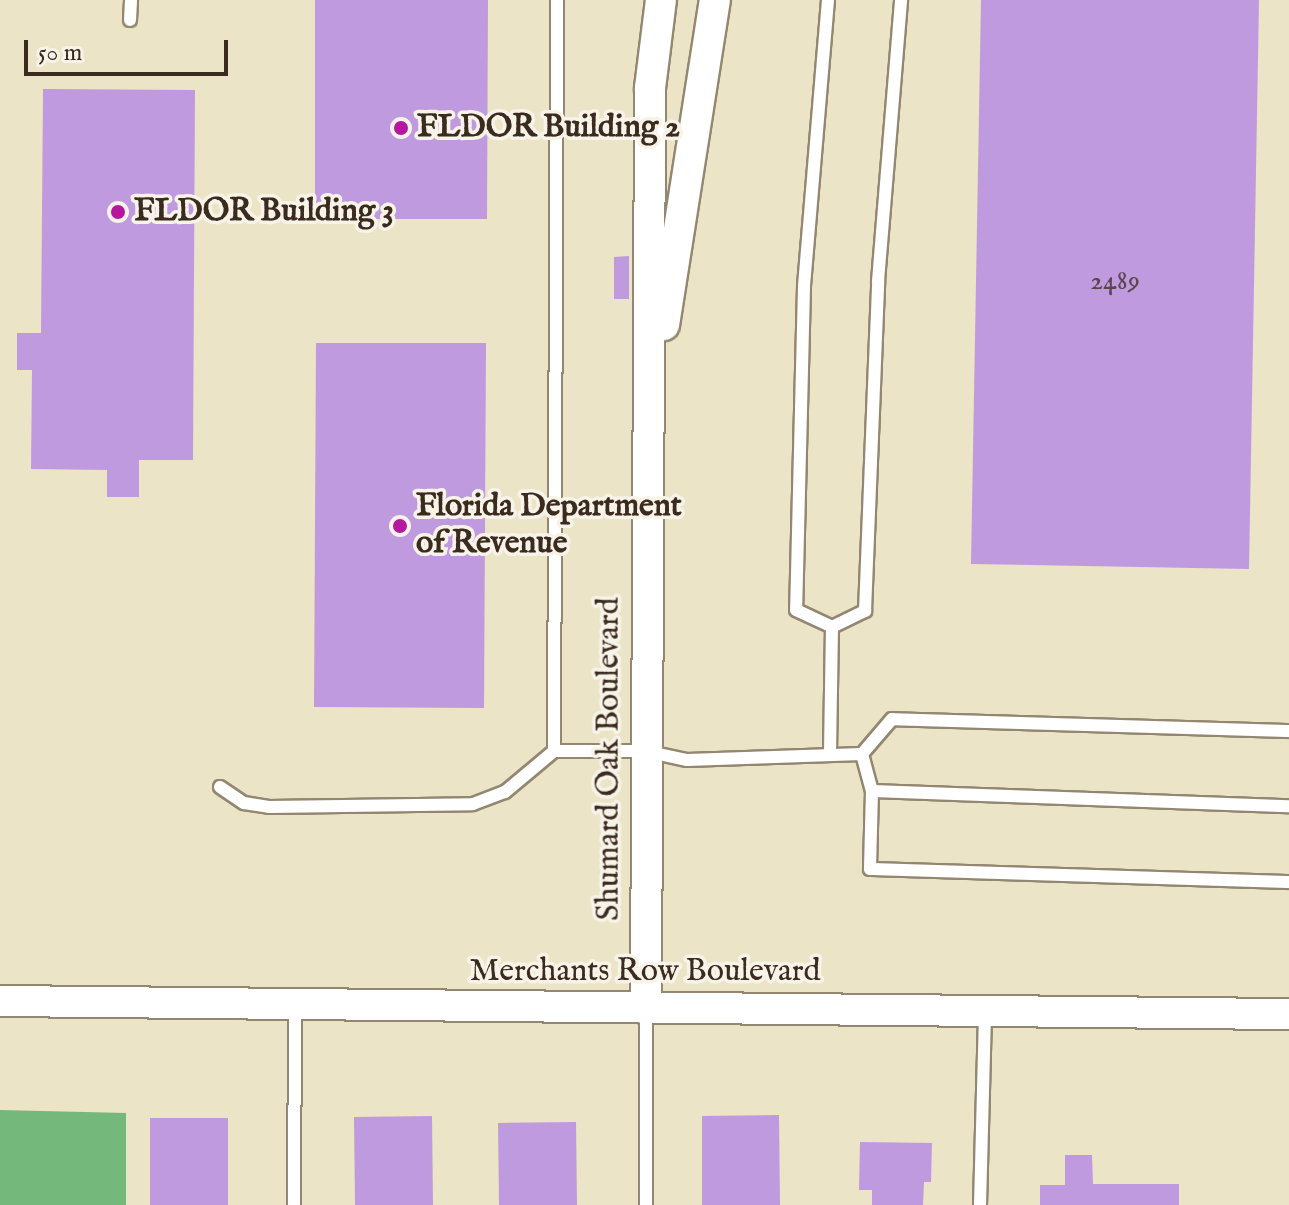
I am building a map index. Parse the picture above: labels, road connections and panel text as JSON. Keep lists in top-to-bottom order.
{
  "streets": {
    "street": ["Shumard Oak Boulevard", "Merchants Row Boulevard"]
  },
  "crossings": [
    ["Shumard Oak Boulevard", "Merchants Row Boulevard"]
  ],
  "places": ["FLDOR Building 2", "FLDOR Building 3", "Florida Department of Revenue"],
  "house_numbers": ["2489"],
  "scale_bar": "50 m"
}
